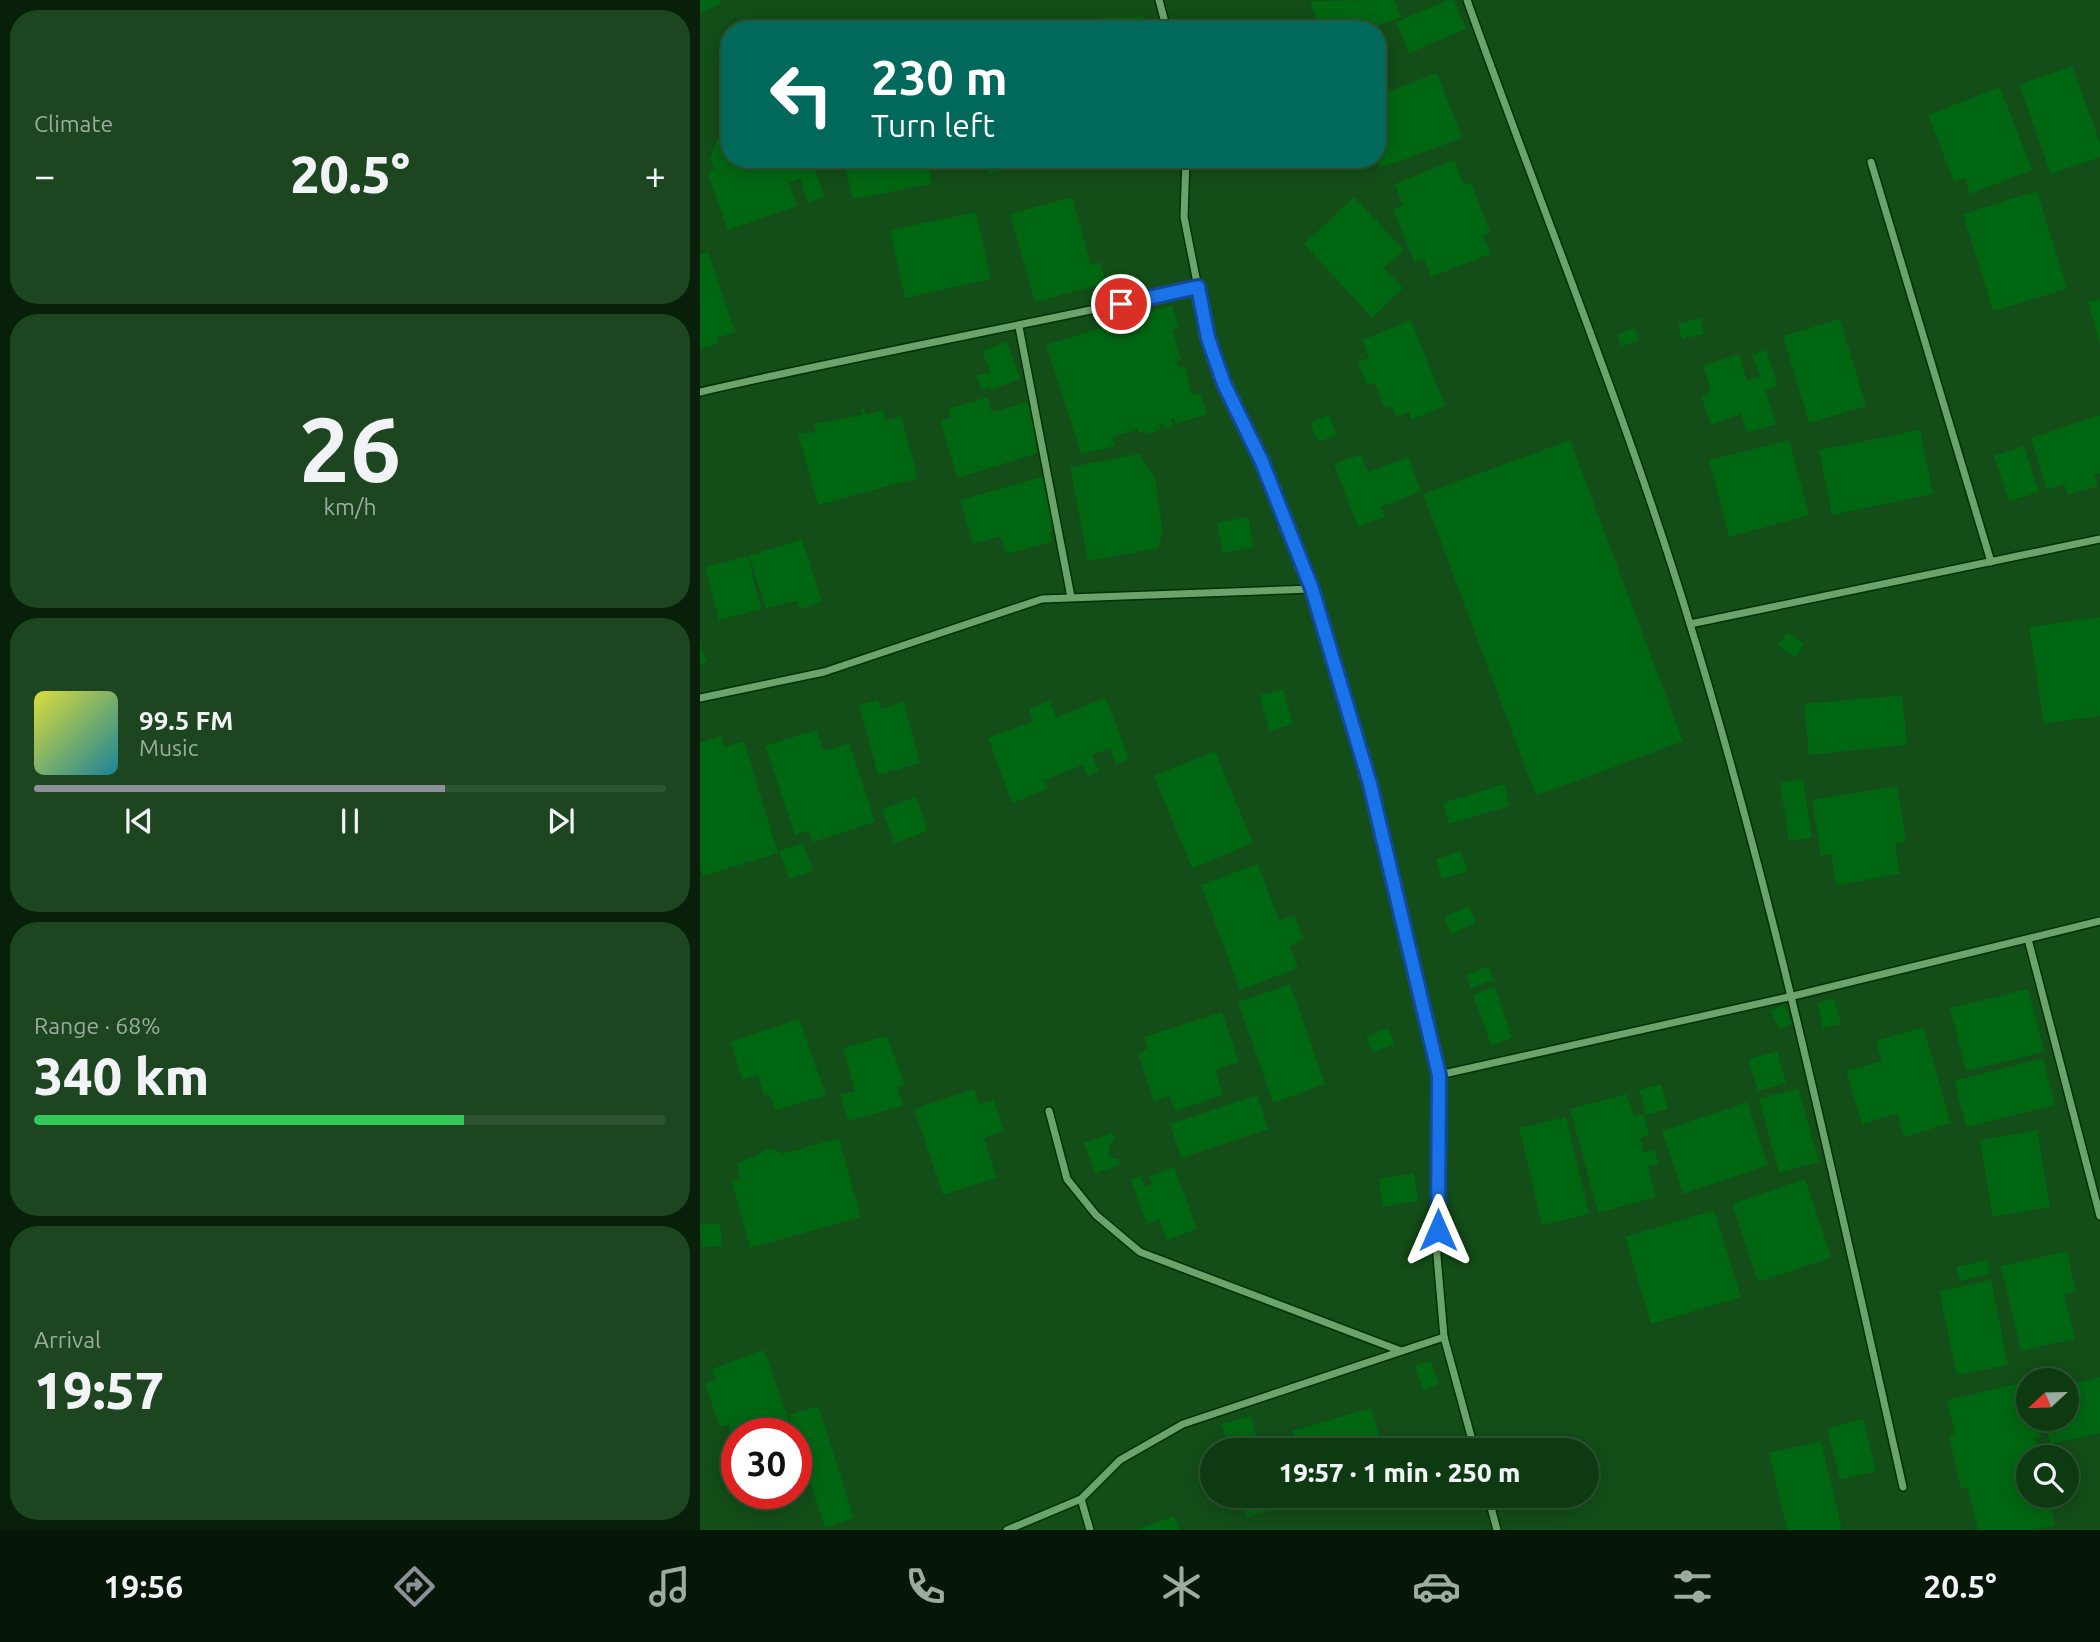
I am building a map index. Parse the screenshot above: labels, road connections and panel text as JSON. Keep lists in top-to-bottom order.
{
  "north": "left",
  "page": {
    "tile": [
      "Climate",
      ["26", "km/h"],
      ["Range · 68%", "340 km"],
      ["Arrival", "19:57"]
    ],
    "turn": ["230 m", "Turn left"],
    "heat": ["−", "20.5°", "+"],
    "song": ["99.5 FM", "Music"],
    "limit": "30",
    "trip": "19:57 · 1 min · 250 m",
    "tabs": ["19:56", "20.5°"]
  }
}
